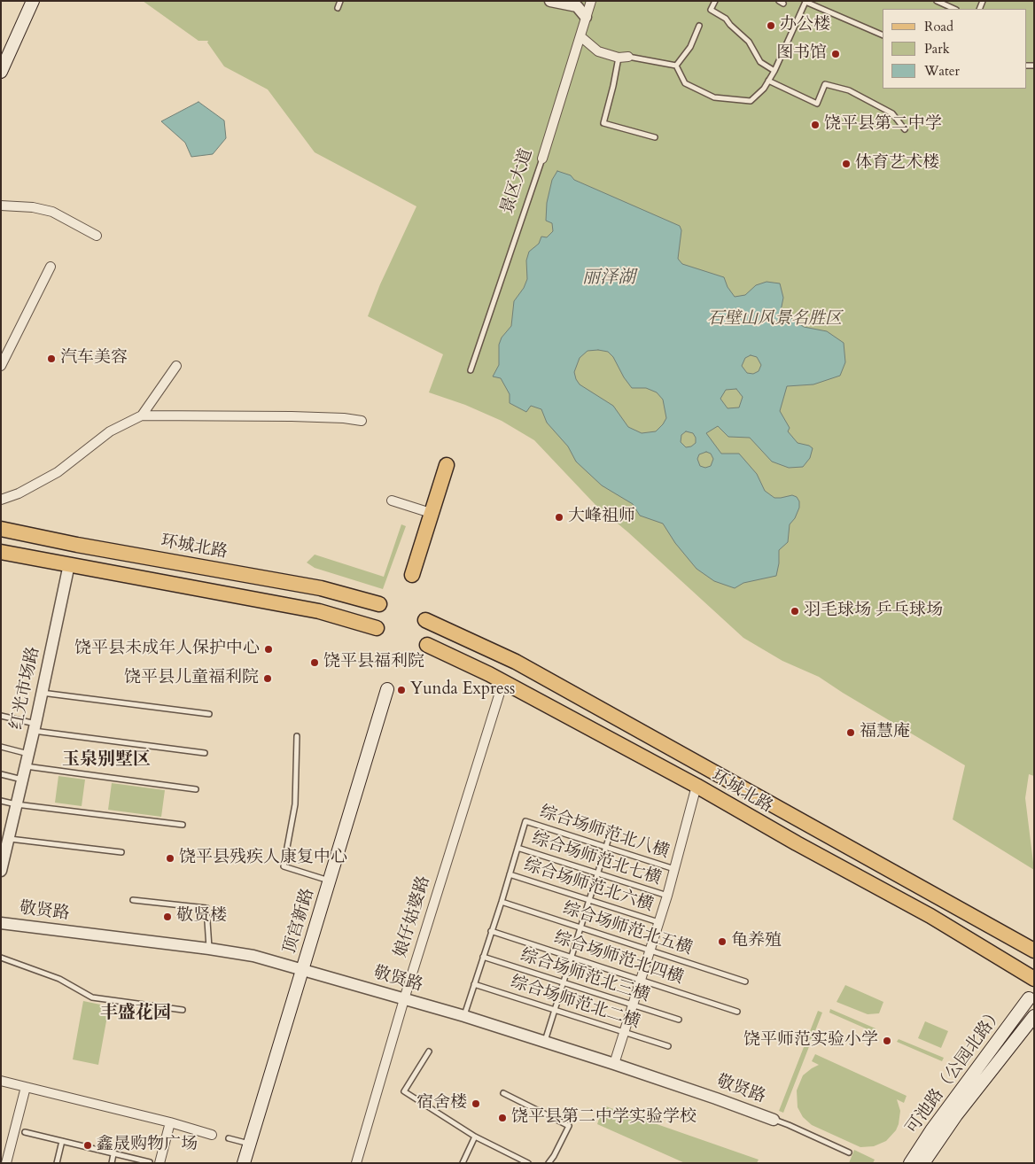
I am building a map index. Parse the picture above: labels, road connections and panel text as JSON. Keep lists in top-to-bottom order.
{
  "streets": {
    "main road": ["环城北路", "顶宫新路", "可池路（公园北路）"],
    "street": [
      "景区大道",
      "红光市场路",
      "敬贤路",
      "娘仔姑婆路"
    ],
    "lane": [
      "综合场师范北八横",
      "综合场师范北七横",
      "综合场师范北六横",
      "综合场师范北五横",
      "综合场师范北四横",
      "综合场师范北三横",
      "综合场师范北二横"
    ]
  },
  "crossings": [
    ["环城北路", "娘仔姑婆路"],
    ["综合场师范北八横", "综合场师范北七横"],
    ["敬贤路", "娘仔姑婆路"],
    ["敬贤路", "顶宫新路"]
  ],
  "districts": ["玉泉别墅区", "丰盛花园"],
  "water": ["丽泽湖"],
  "parks": ["石壁山风景名胜区"],
  "places": [
    "办公楼",
    "图书馆",
    "饶平县第二中学",
    "体育艺术楼",
    "汽车美容",
    "大峰祖师",
    "羽毛球场 乒乓球场",
    "饶平县未成年人保护中心",
    "饶平县福利院",
    "饶平县儿童福利院",
    "Yunda Express",
    "福慧庵",
    "饶平县残疾人康复中心",
    "敬贤楼",
    "龟养殖",
    "饶平师范实验小学",
    "宿舍楼",
    "饶平县第二中学实验学校",
    "鑫晟购物广场"
  ],
  "legend": ["Road", "Park", "Water"]
}
